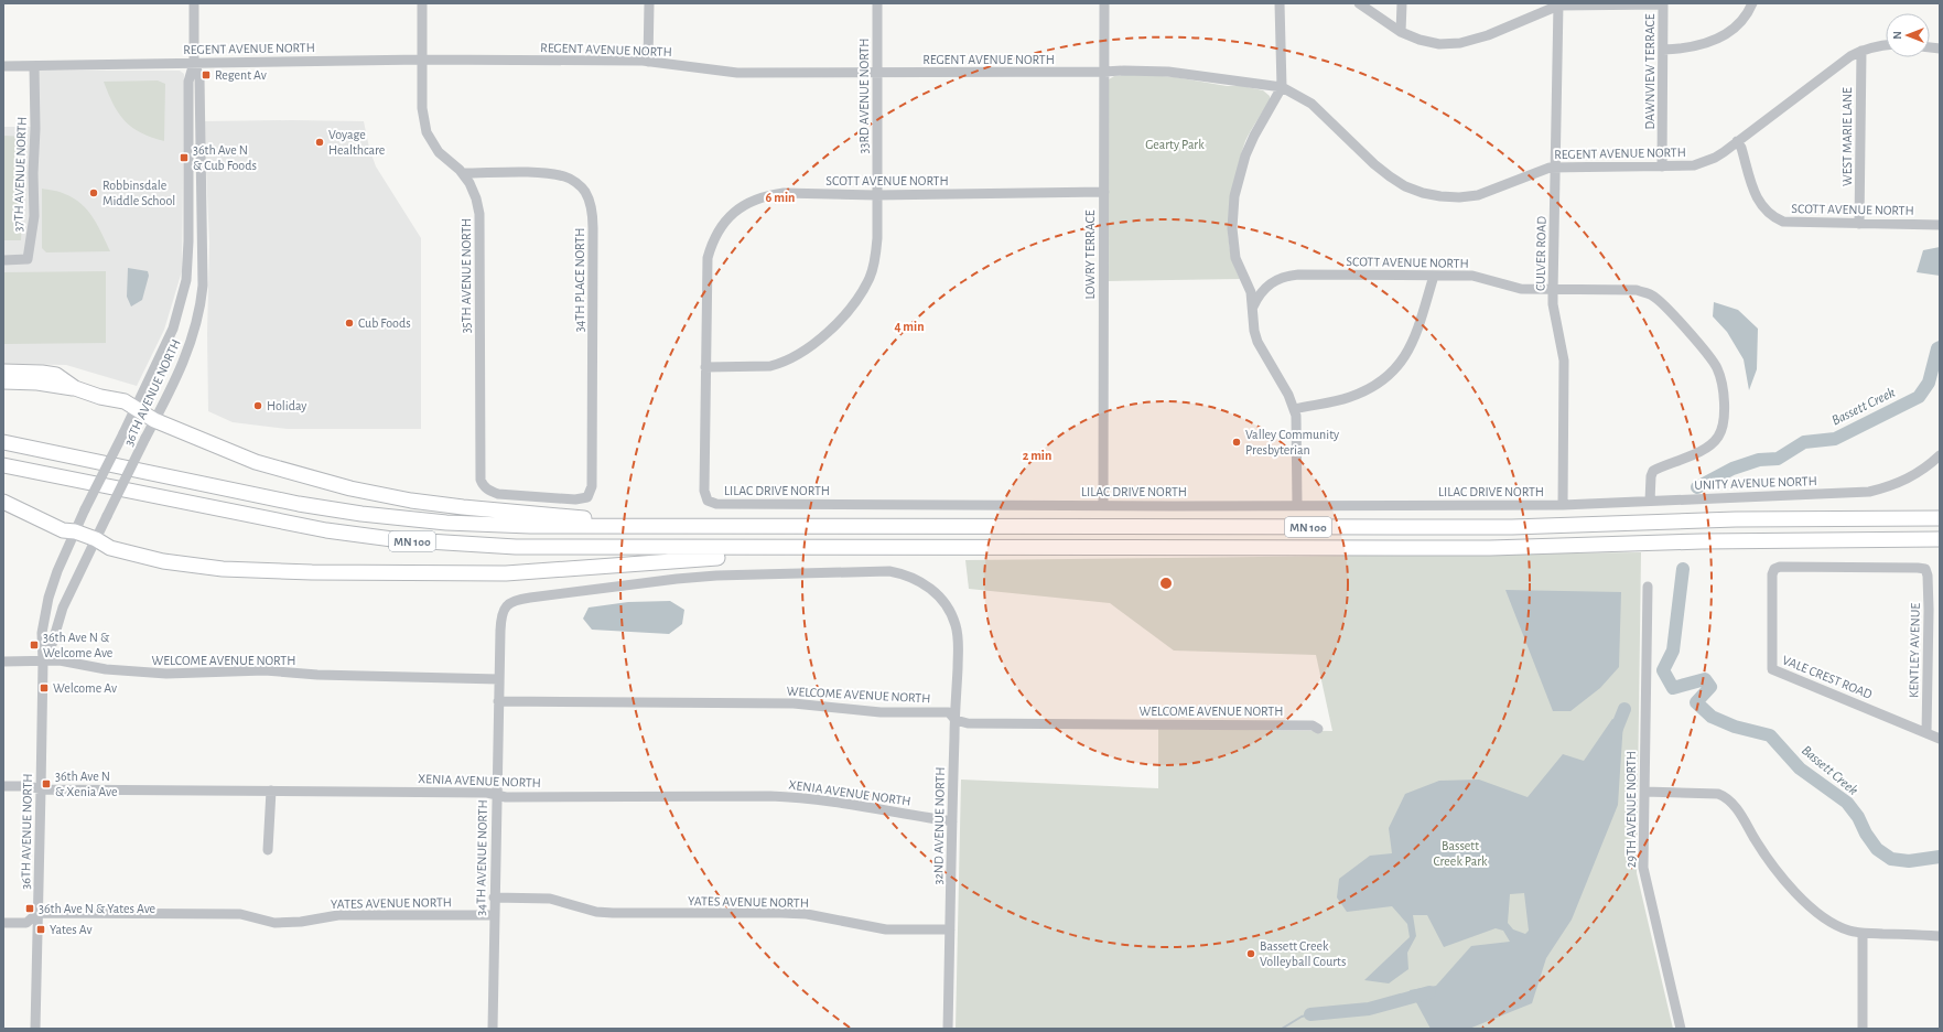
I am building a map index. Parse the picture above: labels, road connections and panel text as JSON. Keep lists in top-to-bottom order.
{
  "streets": {
    "highway": ["MN 100"],
    "street": [
      "REGENT AVENUE NORTH",
      "DAWNVIEW TERRACE",
      "33RD AVENUE NORTH",
      "WEST MARIE LANE",
      "37TH AVENUE NORTH",
      "SCOTT AVENUE NORTH",
      "CULVER ROAD",
      "LOWRY TERRACE",
      "35TH AVENUE NORTH",
      "34TH PLACE NORTH",
      "36TH AVENUE NORTH",
      "UNITY AVENUE NORTH",
      "LILAC DRIVE NORTH",
      "KENTLEY AVENUE",
      "WELCOME AVENUE NORTH",
      "VALE CREST ROAD",
      "XENIA AVENUE NORTH",
      "29TH AVENUE NORTH",
      "32ND AVENUE NORTH",
      "34TH AVENUE NORTH",
      "YATES AVENUE NORTH"
    ]
  },
  "crossings": [
    ["REGENT AVENUE NORTH", "DAWNVIEW TERRACE"],
    ["REGENT AVENUE NORTH", "33RD AVENUE NORTH"],
    ["REGENT AVENUE NORTH", "WEST MARIE LANE"],
    ["REGENT AVENUE NORTH", "37TH AVENUE NORTH"],
    ["REGENT AVENUE NORTH", "SCOTT AVENUE NORTH"],
    ["REGENT AVENUE NORTH", "CULVER ROAD"],
    ["REGENT AVENUE NORTH", "LOWRY TERRACE"],
    ["REGENT AVENUE NORTH", "35TH AVENUE NORTH"],
    ["REGENT AVENUE NORTH", "36TH AVENUE NORTH"],
    ["33RD AVENUE NORTH", "SCOTT AVENUE NORTH"],
    ["WEST MARIE LANE", "SCOTT AVENUE NORTH"],
    ["SCOTT AVENUE NORTH", "CULVER ROAD"],
    ["SCOTT AVENUE NORTH", "LOWRY TERRACE"],
    ["SCOTT AVENUE NORTH", "UNITY AVENUE NORTH"],
    ["SCOTT AVENUE NORTH", "LILAC DRIVE NORTH"],
    ["CULVER ROAD", "UNITY AVENUE NORTH"],
    ["CULVER ROAD", "LILAC DRIVE NORTH"],
    ["LOWRY TERRACE", "LILAC DRIVE NORTH"],
    ["35TH AVENUE NORTH", "34TH PLACE NORTH"],
    ["36TH AVENUE NORTH", "WELCOME AVENUE NORTH"],
    ["36TH AVENUE NORTH", "XENIA AVENUE NORTH"],
    ["36TH AVENUE NORTH", "YATES AVENUE NORTH"],
    ["UNITY AVENUE NORTH", "LILAC DRIVE NORTH"],
    ["KENTLEY AVENUE", "VALE CREST ROAD"],
    ["WELCOME AVENUE NORTH", "32ND AVENUE NORTH"],
    ["WELCOME AVENUE NORTH", "34TH AVENUE NORTH"],
    ["XENIA AVENUE NORTH", "32ND AVENUE NORTH"],
    ["XENIA AVENUE NORTH", "34TH AVENUE NORTH"],
    ["32ND AVENUE NORTH", "34TH AVENUE NORTH"],
    ["32ND AVENUE NORTH", "YATES AVENUE NORTH"],
    ["34TH AVENUE NORTH", "YATES AVENUE NORTH"]
  ],
  "water": ["Bassett Creek"],
  "parks": ["Gearty Park", "Bassett Creek Park"],
  "places": {
    "transit": [
      "Regent Av",
      "36th Ave N & Cub Foods",
      "36th Ave N & Welcome Ave",
      "Welcome Av",
      "36th Ave N & Xenia Ave",
      "36th Ave N & Yates Ave",
      "Yates Av"
    ],
    "other": [
      "Voyage Healthcare",
      "Robbinsdale Middle School",
      "Cub Foods",
      "Holiday",
      "Valley Community Presbyterian",
      "Bassett Creek Volleyball Courts"
    ]
  },
  "north": "left",
  "rings": ["6 min", "4 min", "2 min"]
}
